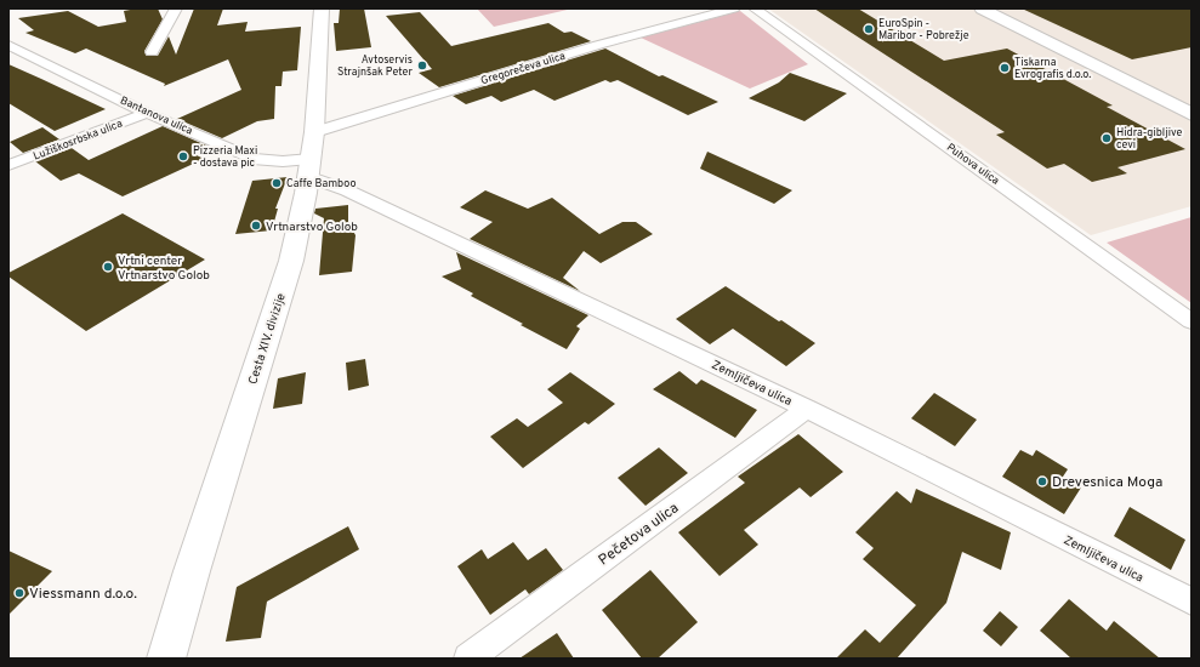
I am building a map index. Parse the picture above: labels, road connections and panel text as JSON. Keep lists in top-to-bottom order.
{
  "streets": {
    "street": [
      "Gregorečeva ulica",
      "Bantanova ulica",
      "Lužiškosrbska ulica",
      "Puhova ulica",
      "Cesta XIV. divizije",
      "Zemljičeva ulica",
      "Pečetova ulica"
    ]
  },
  "crossings": [
    ["Gregorečeva ulica", "Cesta XIV. divizije"],
    ["Bantanova ulica", "Lužiškosrbska ulica"],
    ["Bantanova ulica", "Cesta XIV. divizije"],
    ["Bantanova ulica", "Zemljičeva ulica"],
    ["Cesta XIV. divizije", "Zemljičeva ulica"],
    ["Zemljičeva ulica", "Pečetova ulica"]
  ],
  "places": [
    "EuroSpin - Maribor - Pobrežje",
    "Avtoservis Strajnšak Peter",
    "Tiskarna Evrografis d.o.o.",
    "Hidra-gibljive cevi",
    "Pizzeria Maxi - dostava pic",
    "Caffe Bamboo",
    "Vrtnarstvo Golob",
    "Vrtni center Vrtnarstvo Golob",
    "Drevesnica Moga",
    "Viessmann d.o.o."
  ]
}
